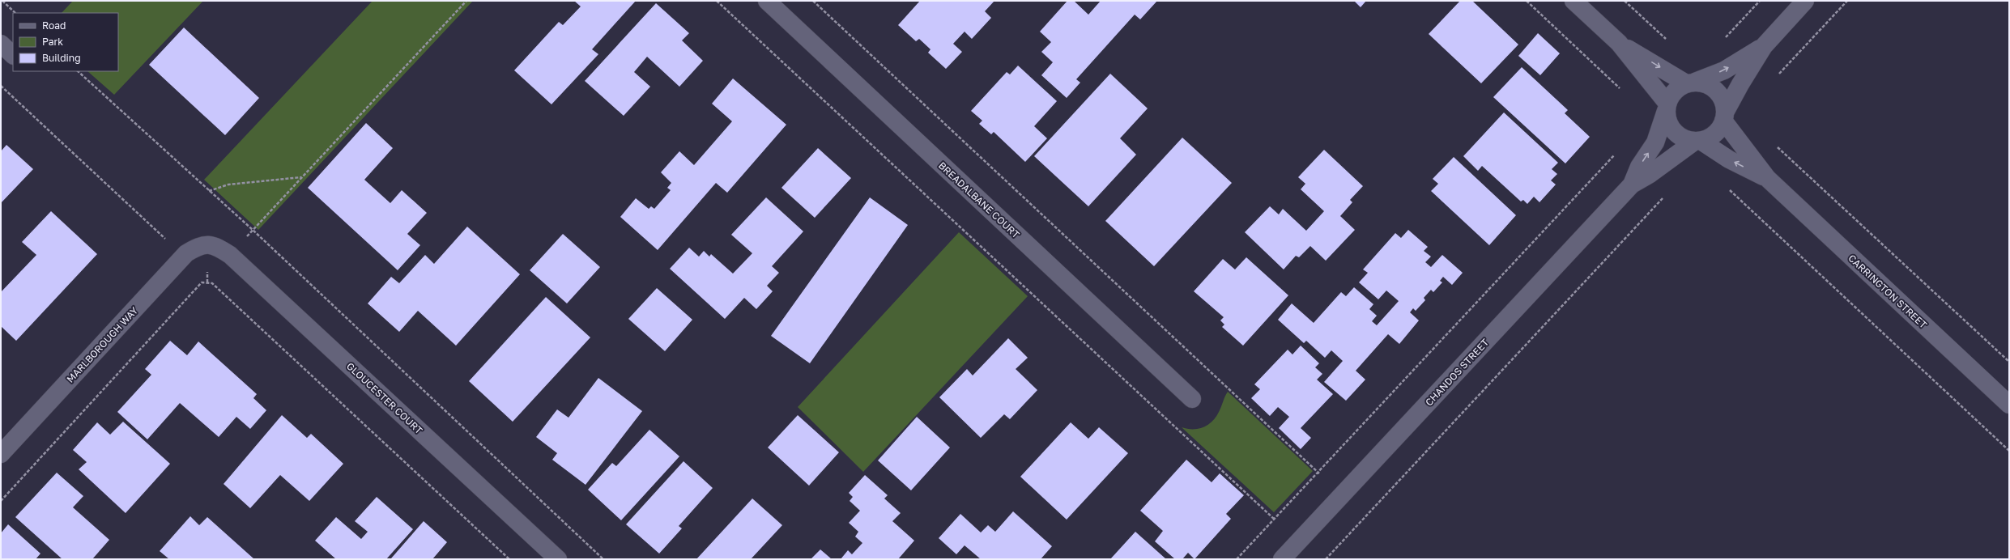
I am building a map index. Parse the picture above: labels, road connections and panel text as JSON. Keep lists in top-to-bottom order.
{
  "streets": {
    "street": [
      "BREADALBANE COURT",
      "CARRINGTON STREET",
      "MARLBOROUGH WAY",
      "CHANDOS STREET",
      "GLOUCESTER COURT"
    ]
  },
  "crossings": [
    ["MARLBOROUGH WAY", "GLOUCESTER COURT"]
  ],
  "legend": ["Road", "Park", "Building"]
}
